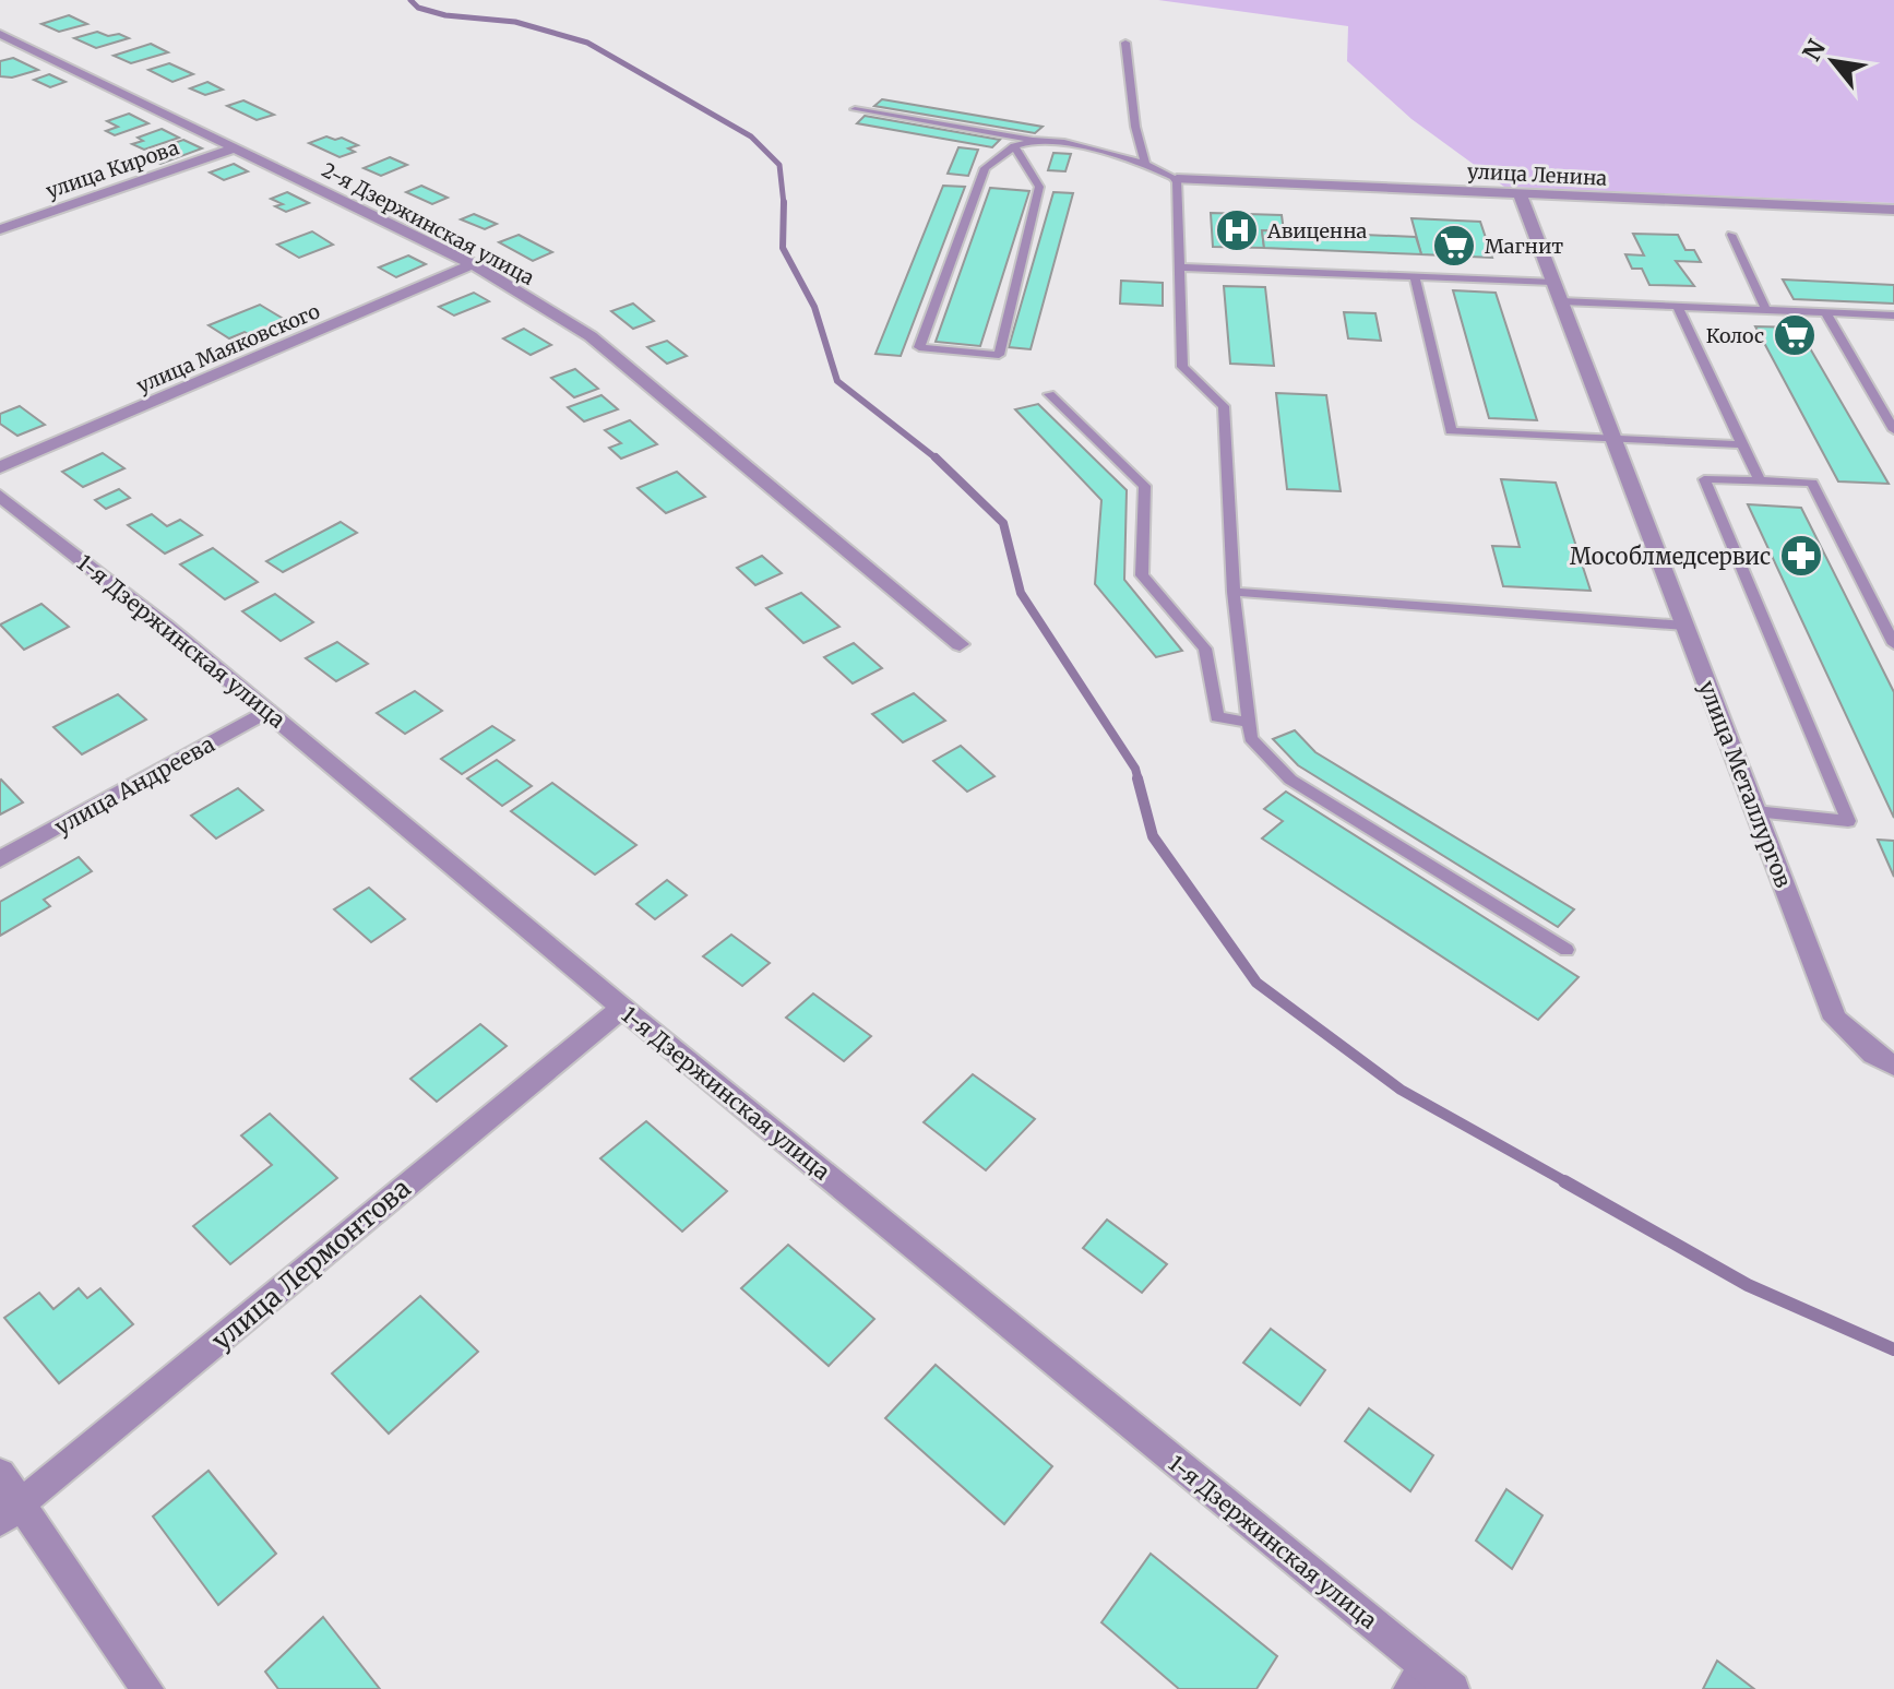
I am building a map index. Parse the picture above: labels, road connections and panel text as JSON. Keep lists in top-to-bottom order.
{
  "streets": {
    "street": [
      "улица Кирова",
      "улица Ленина",
      "2-я Дзержинская улица",
      "улица Маяковского",
      "1-я Дзержинская улица",
      "улица Металлургов",
      "улица Андреева",
      "улица Лермонтова"
    ]
  },
  "crossings": [
    ["улица Кирова", "2-я Дзержинская улица"],
    ["улица Ленина", "улица Металлургов"],
    ["2-я Дзержинская улица", "улица Маяковского"],
    ["1-я Дзержинская улица", "улица Андреева"],
    ["1-я Дзержинская улица", "улица Лермонтова"]
  ],
  "places": {
    "hospital": ["Авиценна"],
    "supermarket": ["Магнит", "Колос"],
    "pharmacy": ["Мособлмедсервис"]
  },
  "north": "top left"
}
